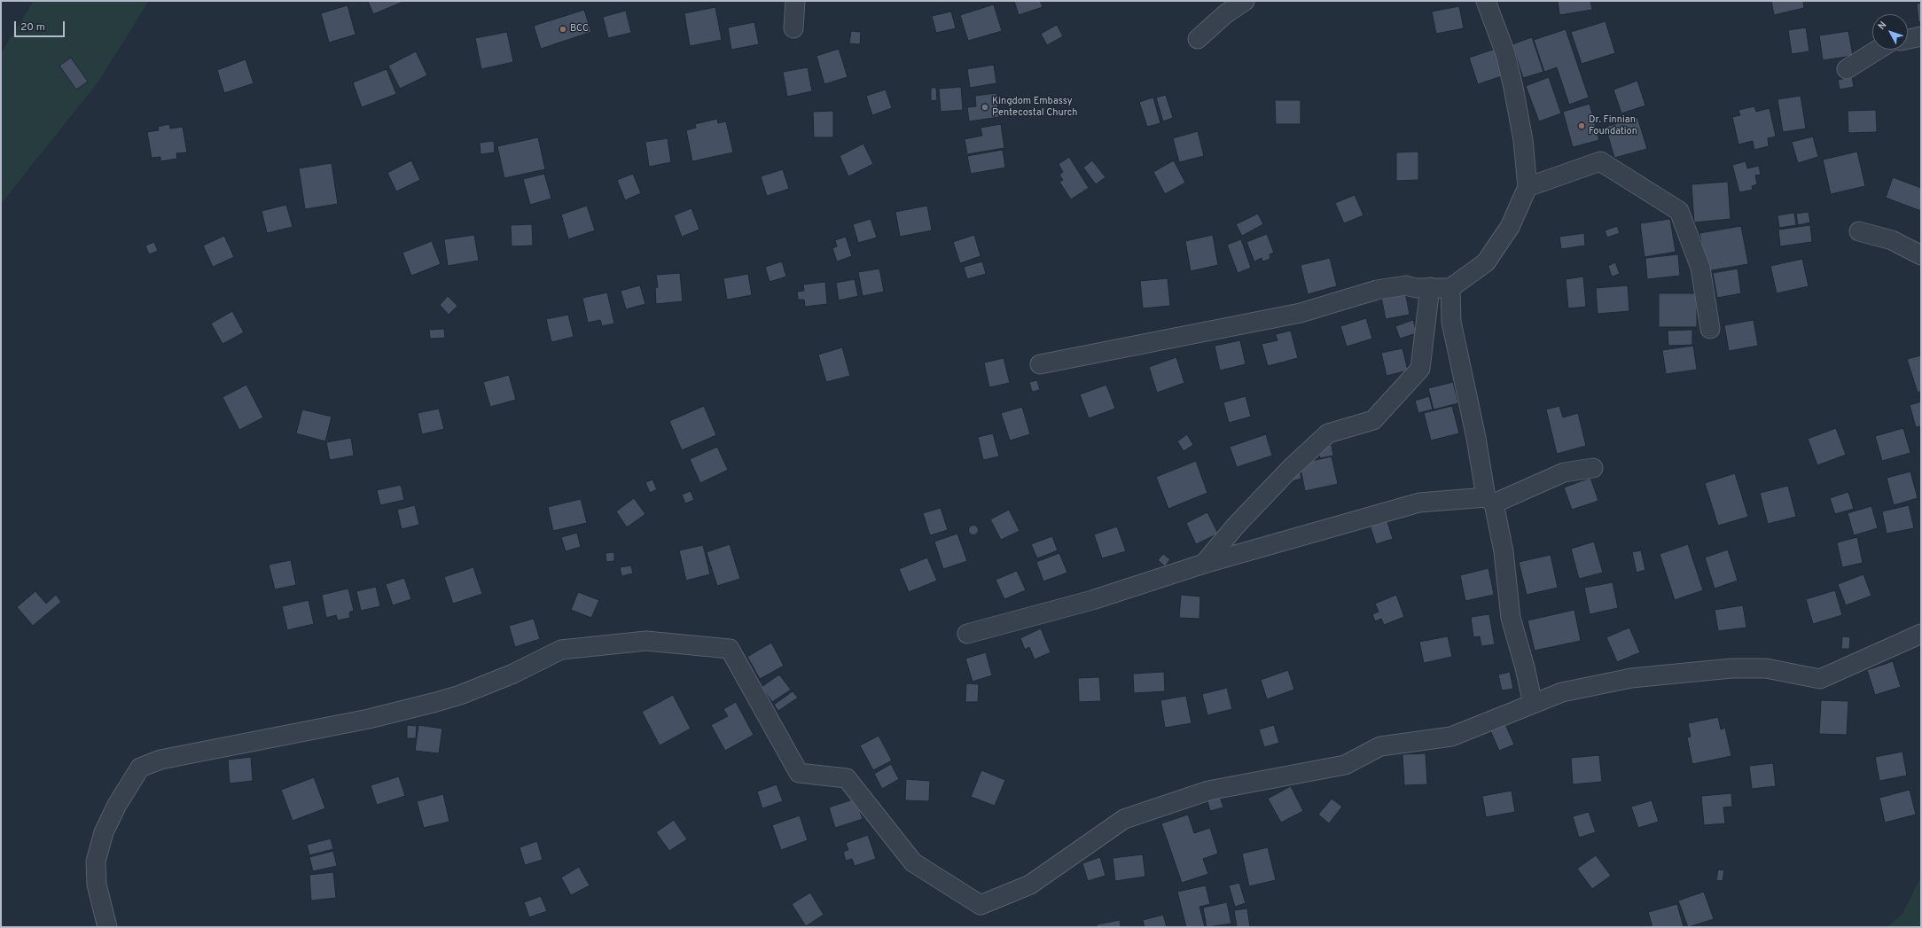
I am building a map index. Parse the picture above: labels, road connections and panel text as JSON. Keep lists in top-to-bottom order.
{
  "places": ["BCC", "Kingdom Embassy Pentecostal Church", "Dr. Finnian Foundation"],
  "scale_bar": "20 m",
  "north": "top left"
}
